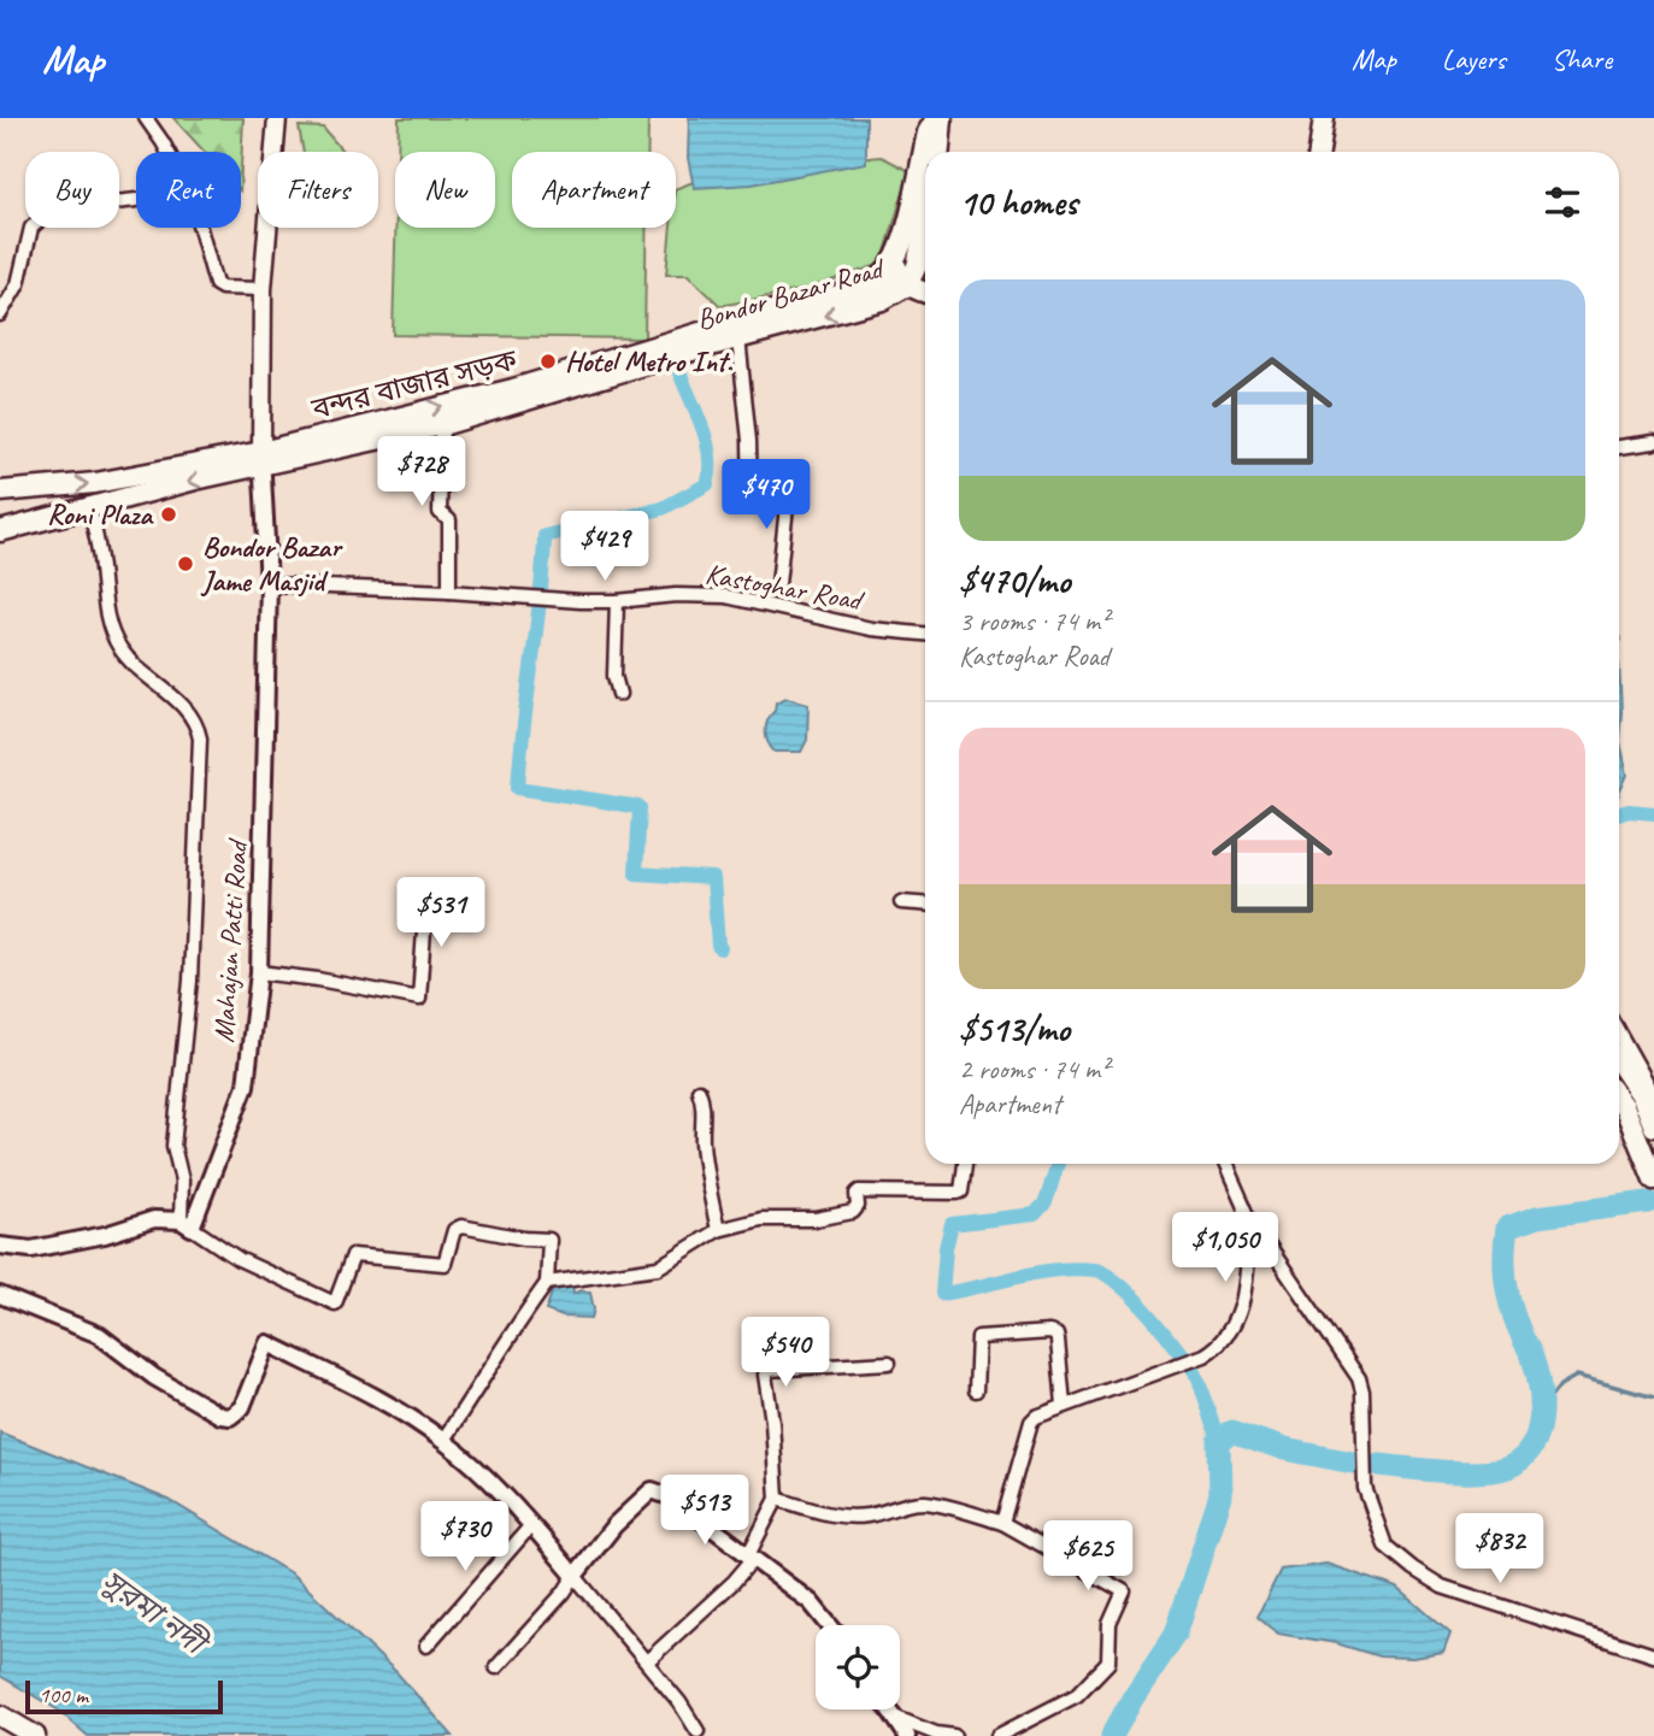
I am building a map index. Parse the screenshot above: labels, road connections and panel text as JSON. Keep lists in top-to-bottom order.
{
  "streets": {
    "main road": ["Bondor Bazar Road", "বন্দর বাজার সড়ক"],
    "street": ["Kastoghar Road", "Mahajan Patti Road"]
  },
  "crossings": [
    ["Bondor Bazar Road", "বন্দর বাজার সড়ক"],
    ["Bondor Bazar Road", "Mahajan Patti Road"],
    ["বন্দর বাজার সড়ক", "Mahajan Patti Road"],
    ["Kastoghar Road", "Mahajan Patti Road"]
  ],
  "one_way": ["Bondor Bazar Road", "বন্দর বাজার সড়ক"],
  "water": ["সুরমা নদী"],
  "places": ["Hotel Metro Int.", "Roni Plaza", "Bondor Bazar Jame Masjid"],
  "scale_bar": "100 m",
  "page": {
    "header": "Map",
    "nav": ["Map", "Layers", "Share"],
    "chip": [
      "Buy",
      "Rent",
      "Filters",
      "New",
      "Apartment"
    ],
    "heading": "10 homes",
    "list": [
      {
        "name": "$470/mo",
        "note": "3 rooms · 74 m² · Kastoghar Road"
      },
      {
        "name": "$513/mo",
        "note": "2 rooms · 74 m² · Apartment"
      }
    ],
    "price": [
      "$728",
      "$470",
      "$429",
      "$531",
      "$1,050",
      "$540",
      "$513",
      "$730",
      "$832",
      "$625"
    ],
    "scale": "100 m"
  }
}
